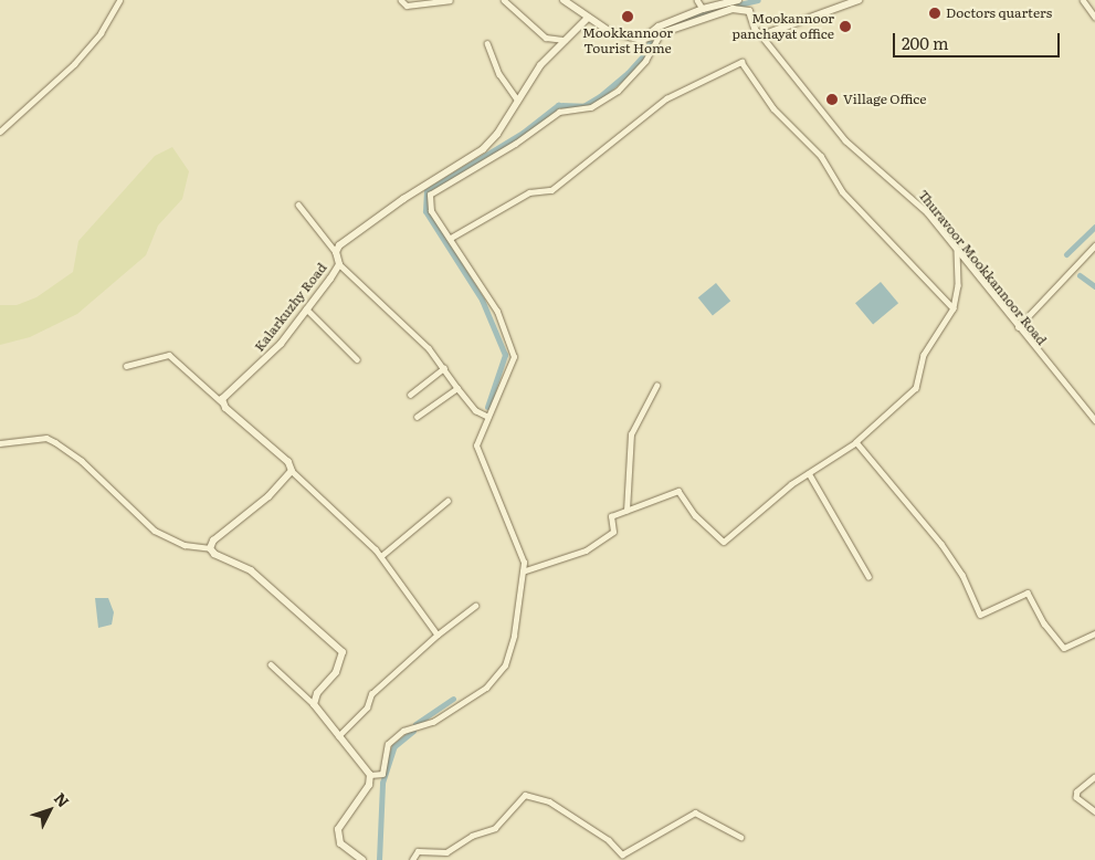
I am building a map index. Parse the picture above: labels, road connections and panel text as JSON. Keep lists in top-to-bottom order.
{
  "streets": {
    "main road": ["Kalarkuzhy Road"],
    "street": ["Thuravoor Mookkannoor Road"]
  },
  "places": [
    "Doctors quarters",
    "Mookkannoor Tourist Home",
    "Mookannoor panchayat office",
    "Village Office"
  ],
  "scale_bar": "200 m",
  "north": "top right"
}
